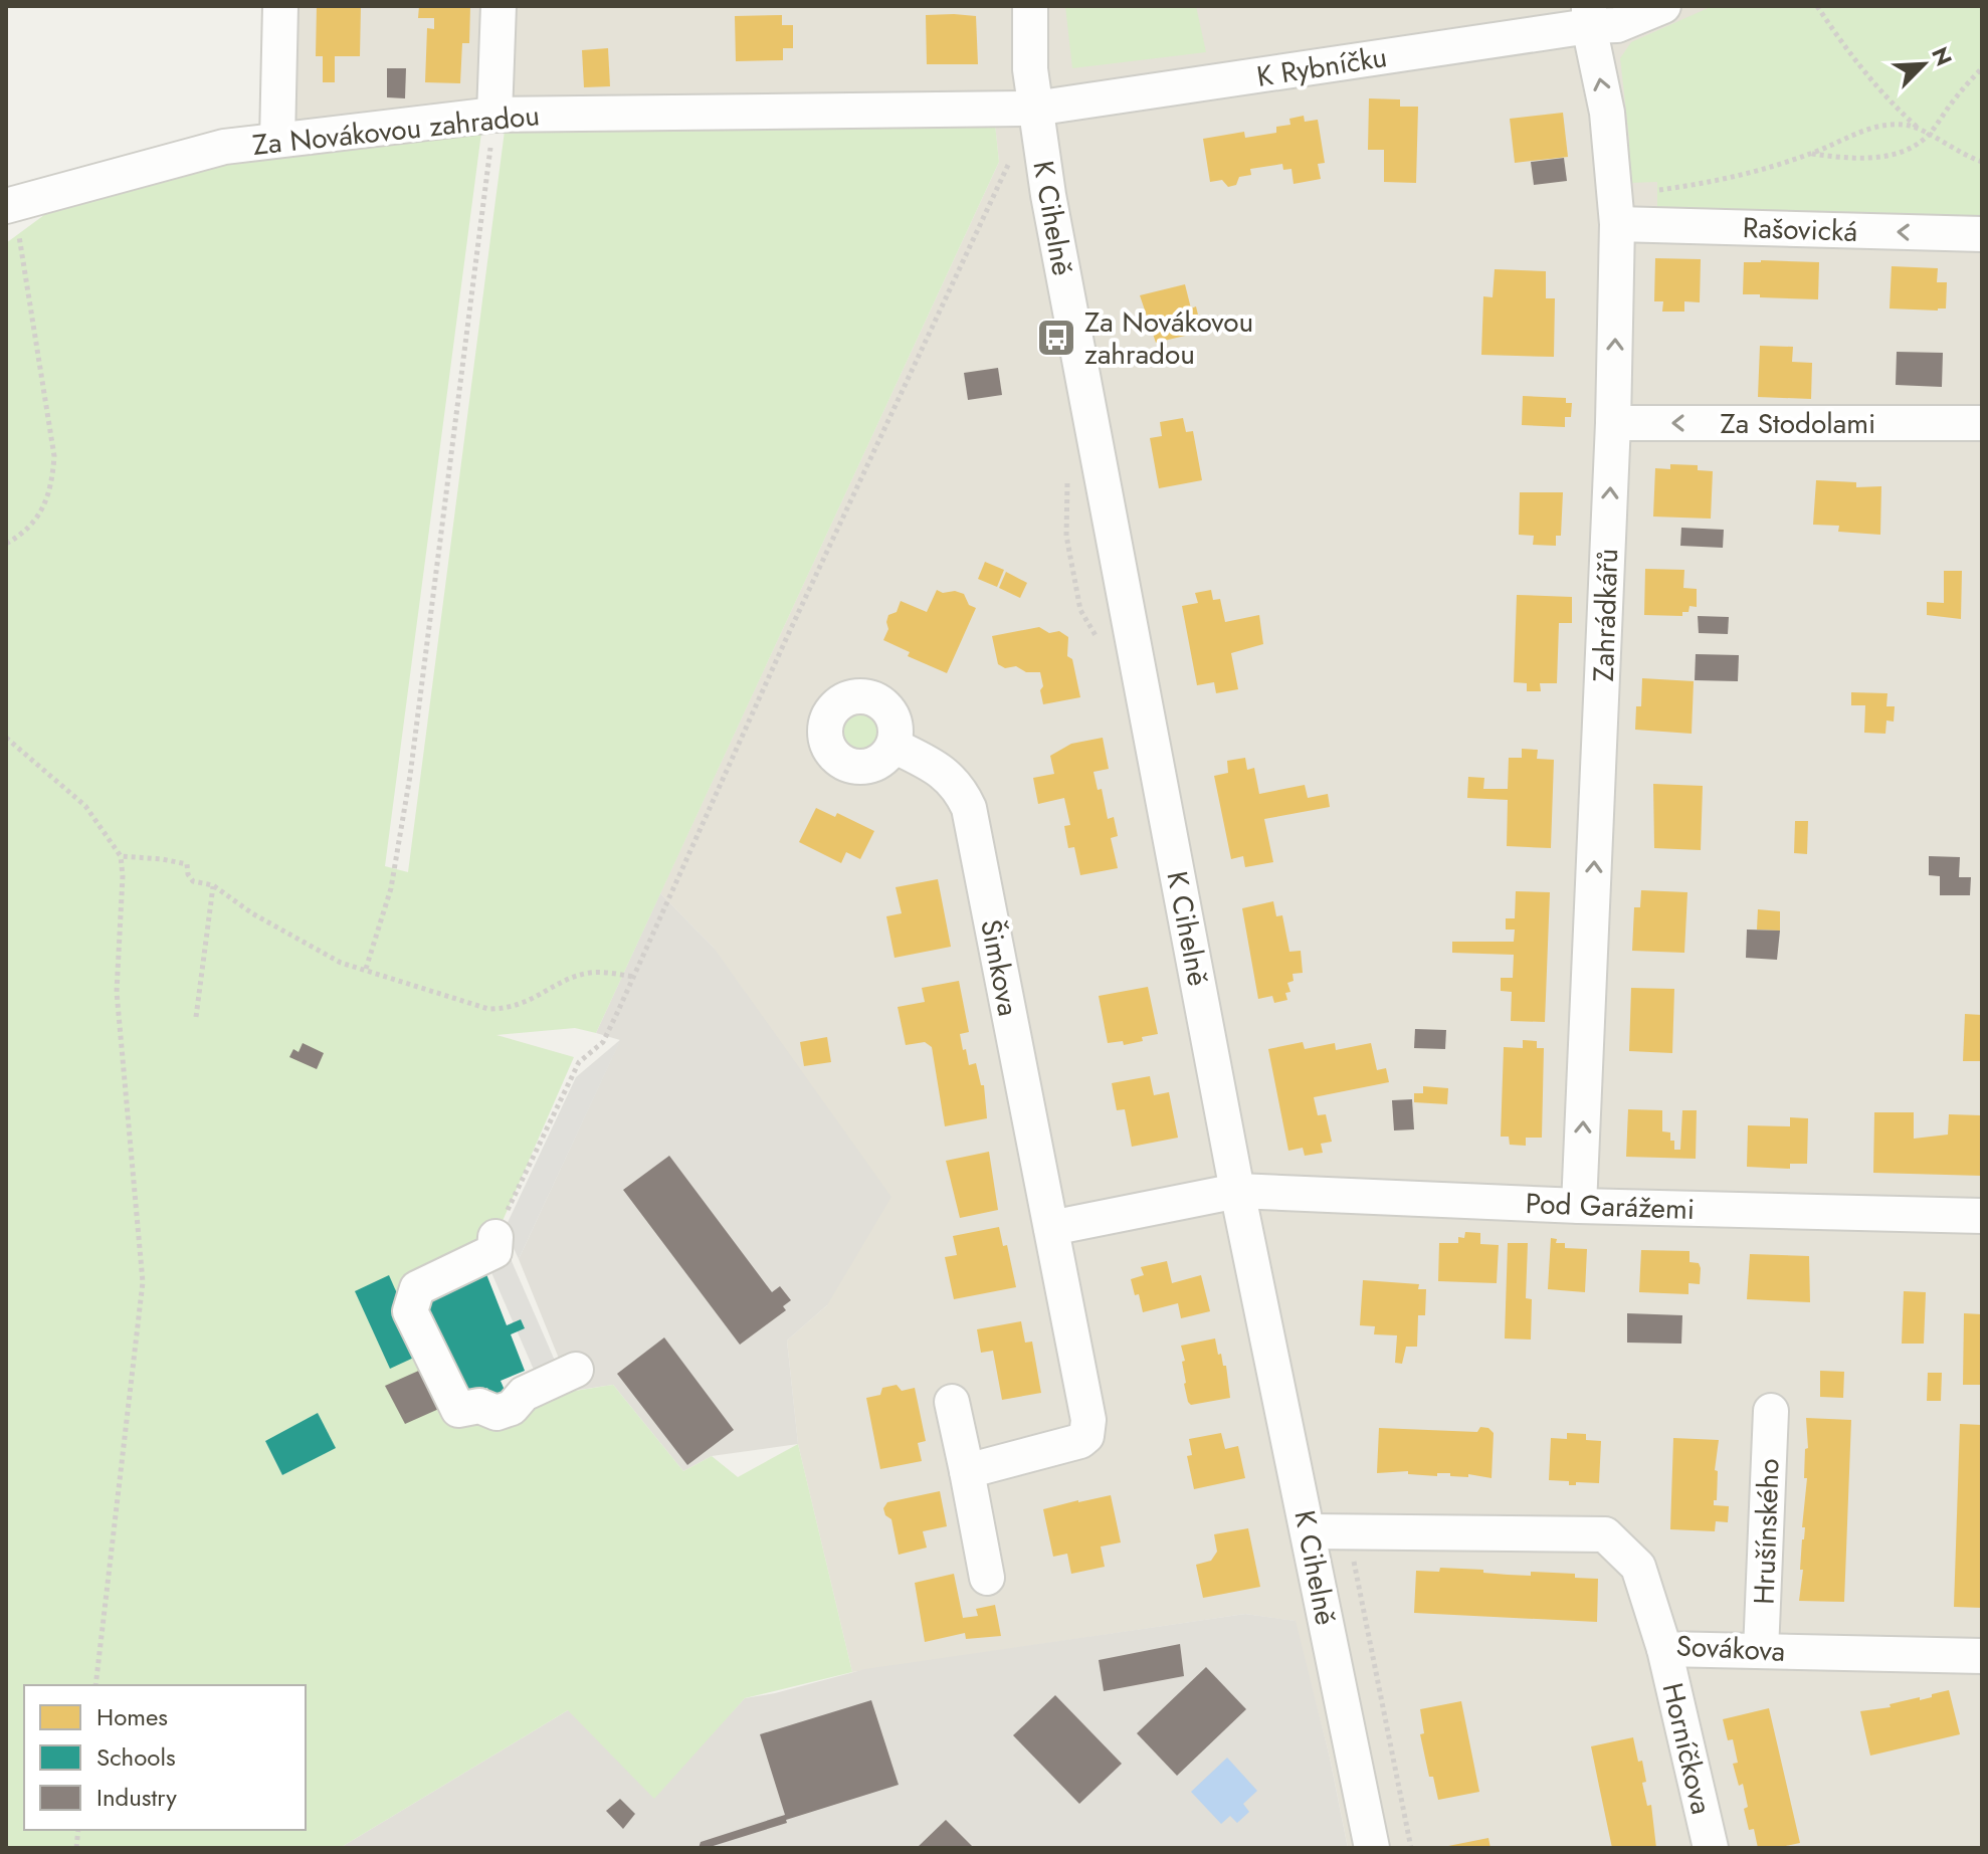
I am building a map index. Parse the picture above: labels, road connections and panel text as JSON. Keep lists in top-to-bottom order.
{
  "streets": {
    "street": [
      "K Rybníčku",
      "Za Novákovou zahradou",
      "K Cihelně",
      "Rašovická",
      "Za Stodolami",
      "Zahrádkářů",
      "Šimkova",
      "Pod Garážemi",
      "Hrušínského",
      "Sovákova",
      "Horníčkova"
    ]
  },
  "crossings": [
    ["K Rybníčku", "Za Novákovou zahradou"],
    ["K Rybníčku", "K Cihelně"],
    ["K Rybníčku", "Zahrádkářů"],
    ["Za Novákovou zahradou", "K Cihelně"],
    ["K Cihelně", "Pod Garážemi"],
    ["K Cihelně", "Sovákova"],
    ["Rašovická", "Zahrádkářů"],
    ["Za Stodolami", "Zahrádkářů"],
    ["Zahrádkářů", "Pod Garážemi"],
    ["Hrušínského", "Sovákova"],
    ["Sovákova", "Horníčkova"]
  ],
  "one_way": ["Rašovická", "Za Stodolami", "Zahrádkářů"],
  "places": {
    "bus stop": ["Za Novákovou zahradou"]
  },
  "legend": ["Homes", "Schools", "Industry"],
  "north": "top right"
}
